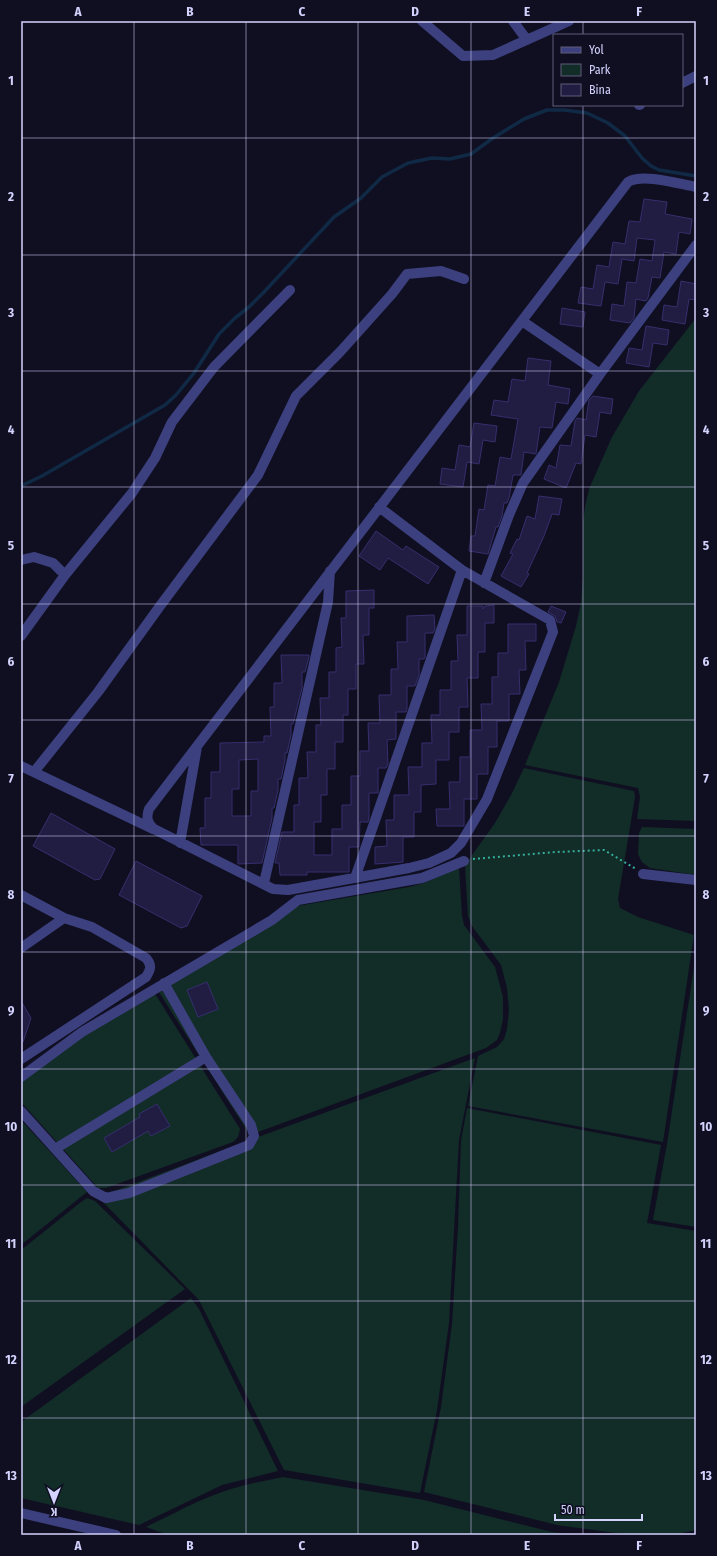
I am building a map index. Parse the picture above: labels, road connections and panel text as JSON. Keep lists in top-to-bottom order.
{
  "legend": ["Yol", "Park", "Bina"],
  "scale_bar": "50 m",
  "north": "bottom",
  "grid": {
    "columns": [
      "A",
      "B",
      "C",
      "D",
      "E",
      "F"
    ],
    "rows": [
      "1",
      "2",
      "3",
      "4",
      "5",
      "6",
      "7",
      "8",
      "9",
      "10",
      "11",
      "12",
      "13"
    ]
  }
}
